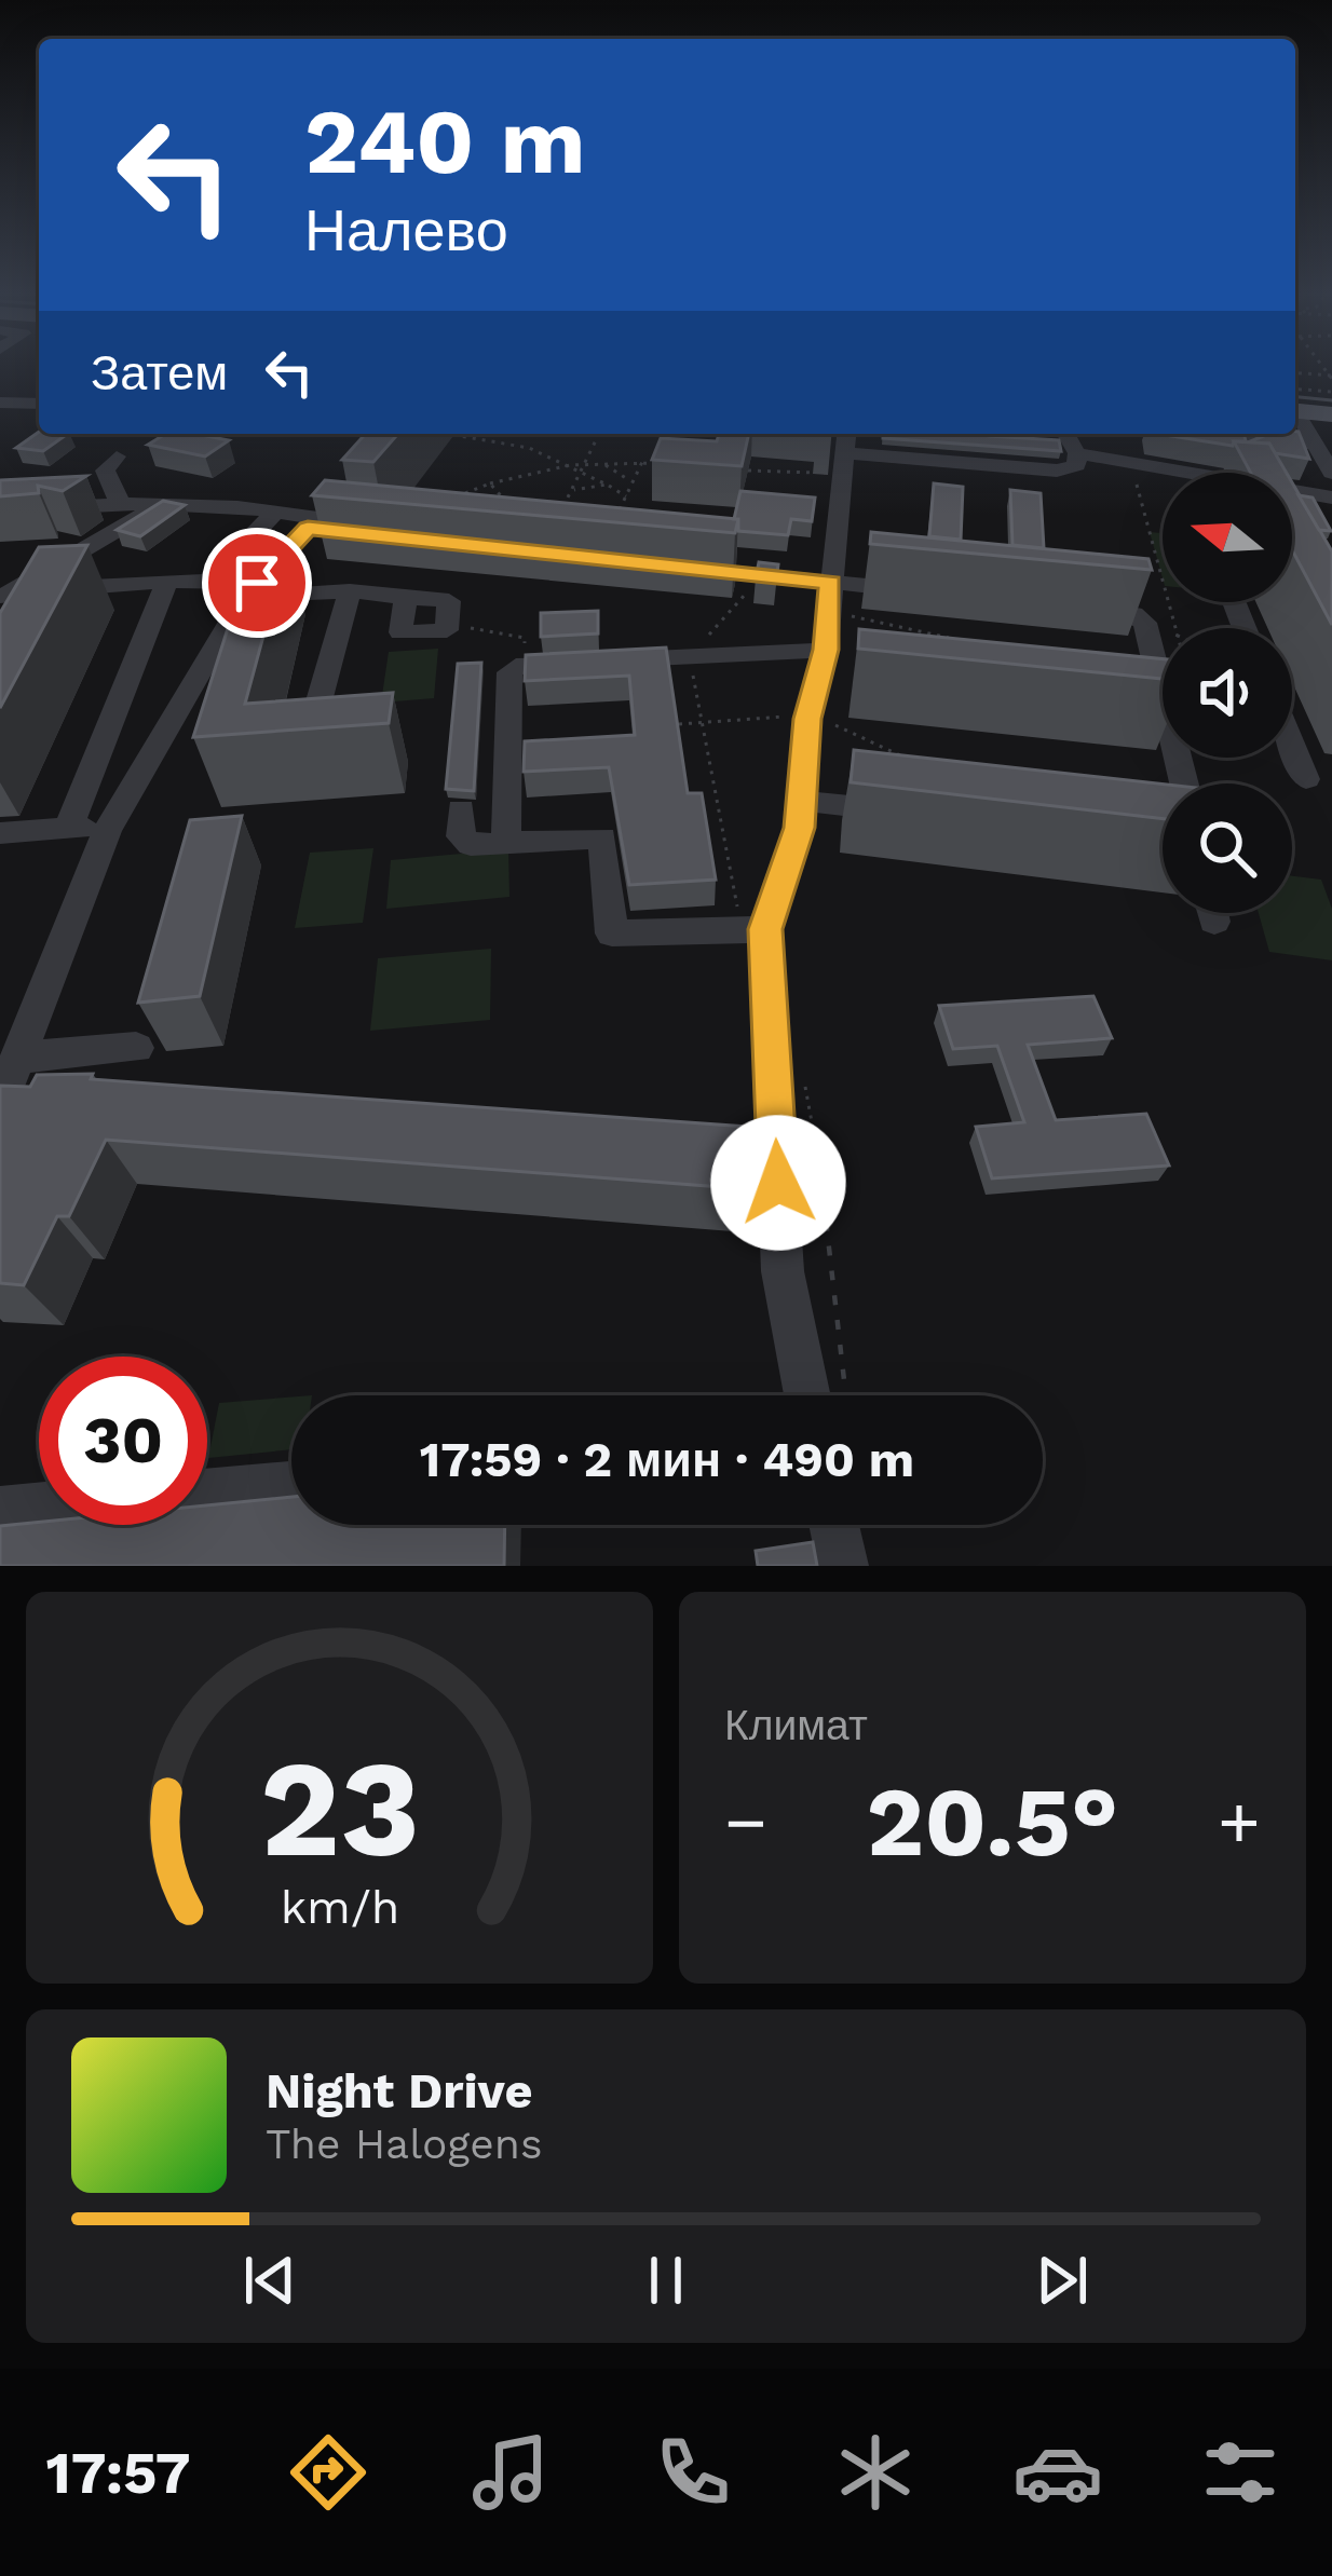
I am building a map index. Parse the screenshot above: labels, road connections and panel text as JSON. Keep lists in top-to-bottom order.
{
  "north": "left",
  "page": {
    "turn": ["240 m", "Налево"],
    "then": "Затем",
    "limit": "30",
    "trip": "17:59 · 2 мин · 490 m",
    "tile": "Климат",
    "heat": ["−", "20.5°", "+"],
    "song": ["Night Drive", "The Halogens"],
    "tabs": "17:57",
    "gauge": ["23", "km/h"]
  }
}
